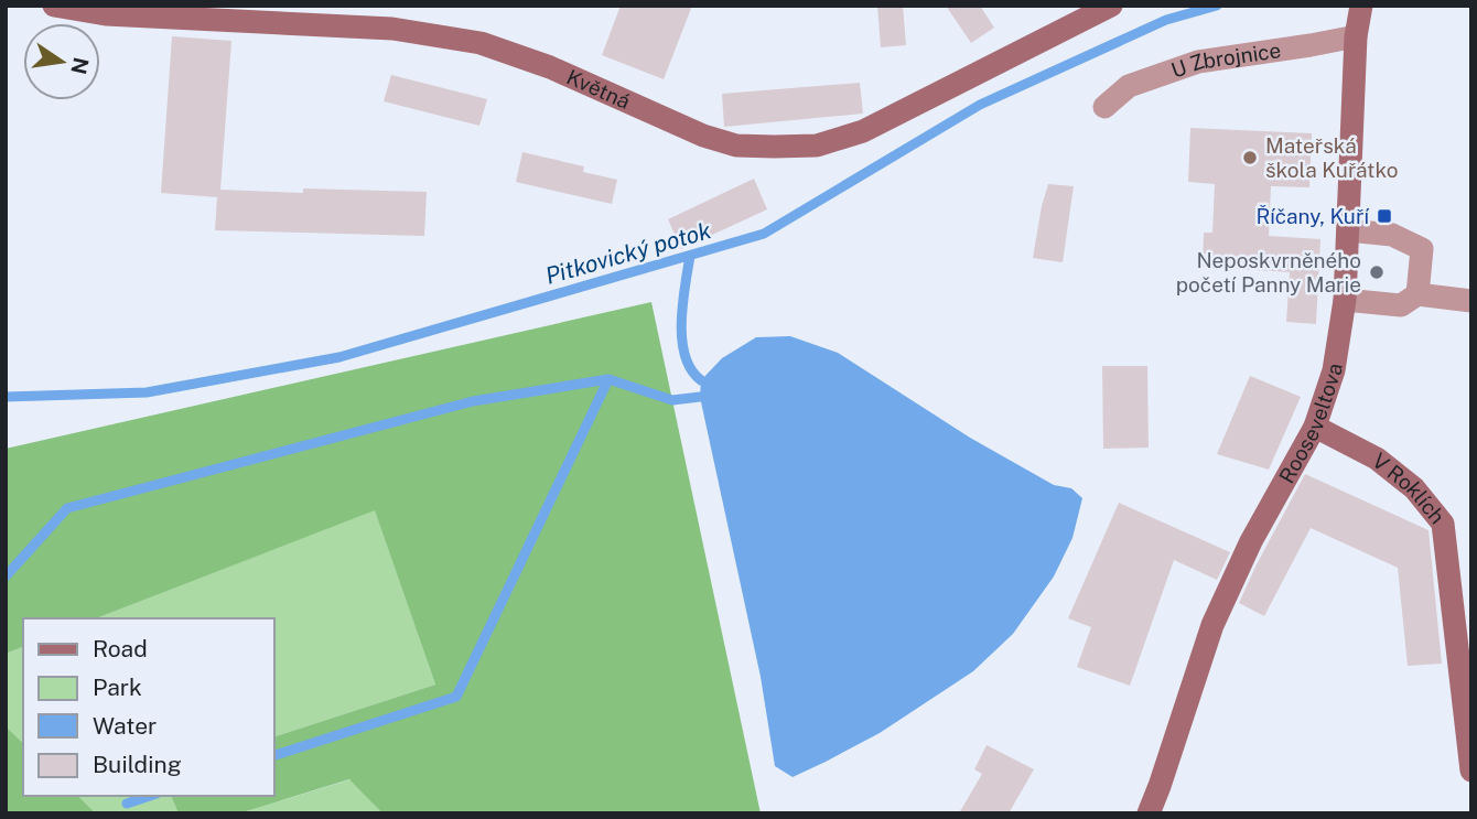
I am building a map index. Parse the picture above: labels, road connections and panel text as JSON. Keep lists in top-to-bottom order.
{
  "streets": {
    "street": [
      "U Zbrojnice",
      "Květná",
      "Rooseveltova",
      "V Roklích"
    ]
  },
  "crossings": [
    ["U Zbrojnice", "Rooseveltova"],
    ["Rooseveltova", "V Roklích"]
  ],
  "water": ["Pitkovický potok"],
  "places": {
    "other": ["Mateřská škola Kuřátko", "Neposkvrněného početí Panny Marie"],
    "transit": ["Říčany, Kuří"]
  },
  "legend": [
    "Road",
    "Park",
    "Water",
    "Building"
  ],
  "north": "right"
}
